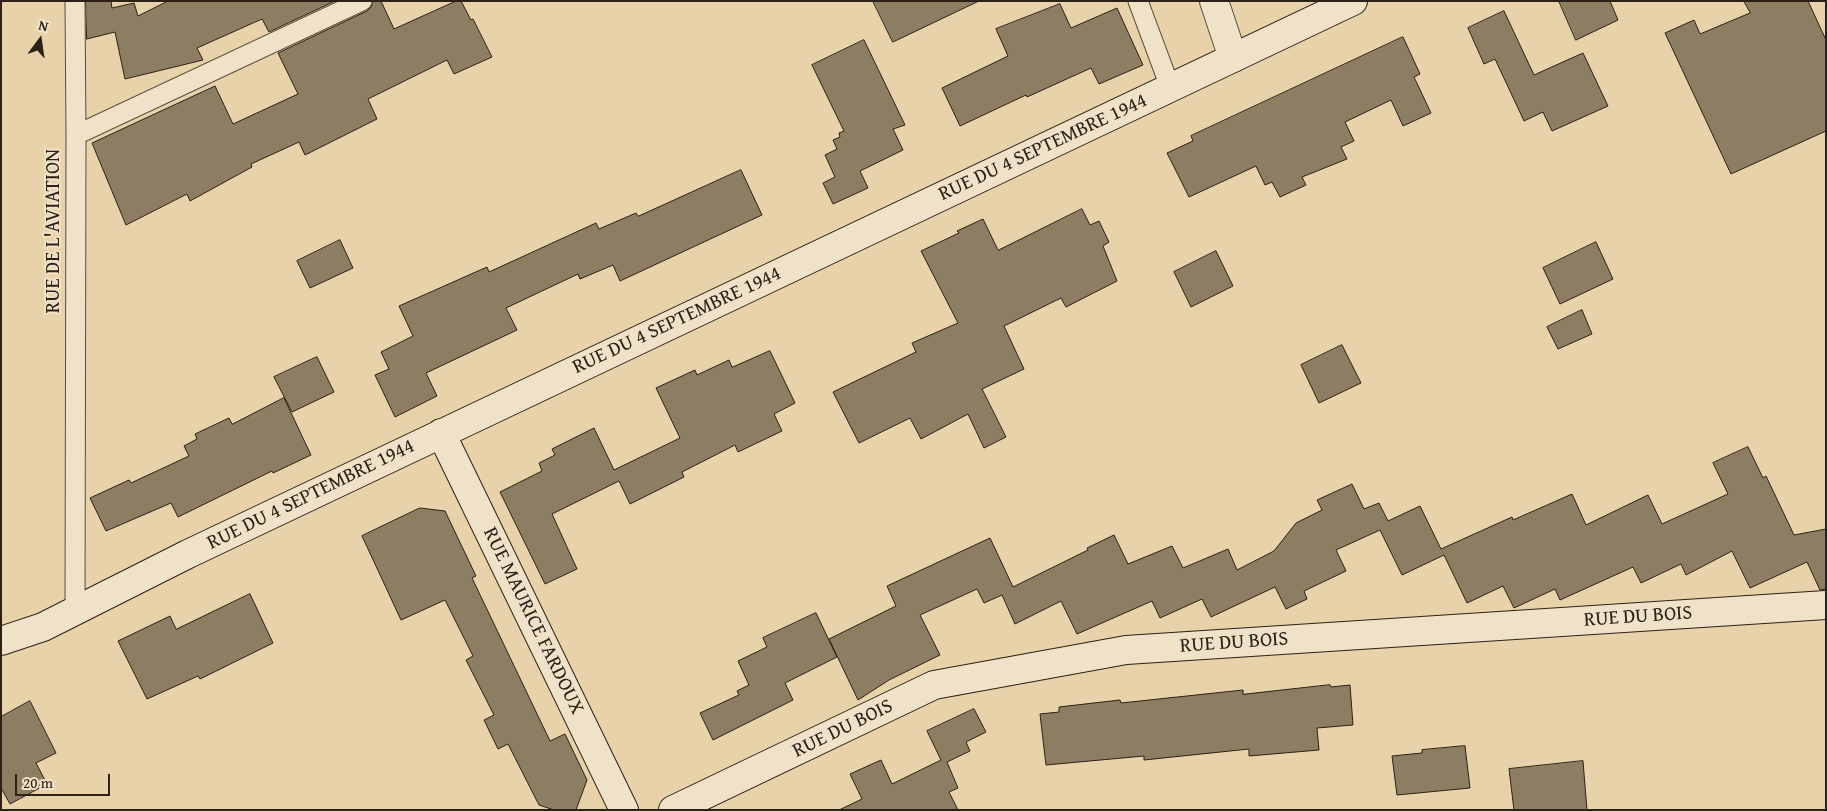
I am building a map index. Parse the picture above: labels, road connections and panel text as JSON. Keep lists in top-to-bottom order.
{
  "streets": {
    "street": ["RUE DU 4 SEPTEMBRE 1944", "RUE DU BOIS", "RUE MAURICE FARDOUX"],
    "lane": ["RUE DE L'AVIATION"]
  },
  "crossings": [
    ["RUE DU 4 SEPTEMBRE 1944", "RUE DE L'AVIATION"],
    ["RUE DU 4 SEPTEMBRE 1944", "RUE MAURICE FARDOUX"]
  ],
  "scale_bar": "20 m",
  "north": "top"
}
